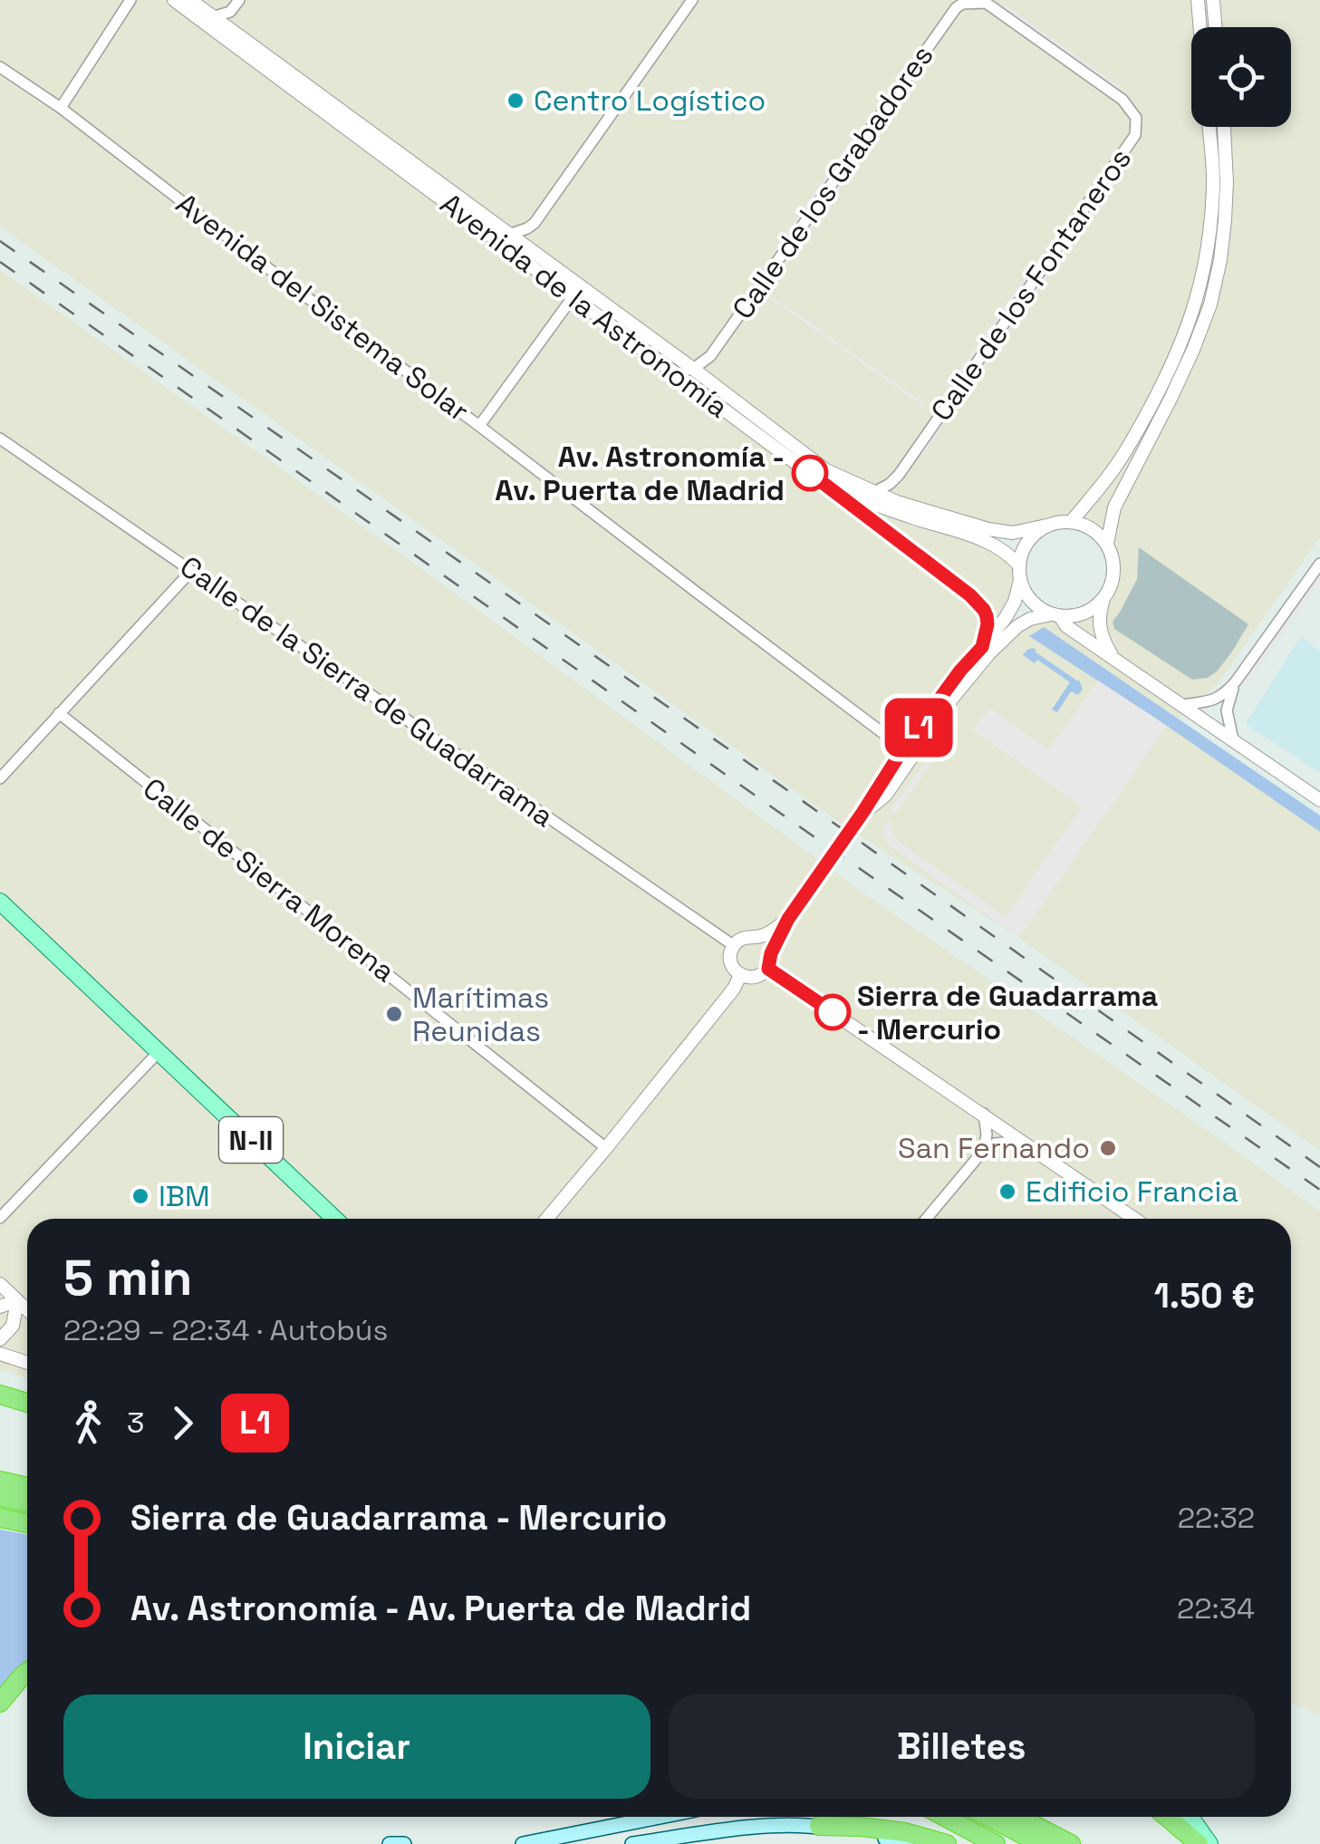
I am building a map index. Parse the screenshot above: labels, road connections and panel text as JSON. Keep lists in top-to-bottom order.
{
  "streets": {
    "main road": ["N-II"],
    "street": [
      "Calle de los Grabadores",
      "Calle de los Fontaneros",
      "Avenida de la Astronomía",
      "Avenida del Sistema Solar",
      "Calle de la Sierra de Guadarrama",
      "Calle de Sierra Morena"
    ]
  },
  "crossings": [
    ["Calle de los Grabadores", "Calle de los Fontaneros"],
    ["Calle de los Grabadores", "Avenida de la Astronomía"],
    ["Calle de los Fontaneros", "Avenida de la Astronomía"]
  ],
  "places": [
    "Centro Logístico",
    "Av. Astronomía - Av. Puerta de Madrid",
    "Sierra de Guadarrama - Mercurio",
    "Marítimas Reunidas",
    "San Fernando",
    "Edificio Francia",
    "IBM"
  ],
  "lines": ["bus line L1"],
  "page": {
    "on_map": "L1",
    "heading": ["5 min", "22:29 – 22:34 · Autobús", "1.50 €"],
    "legs": ["3", "L1"],
    "list": [
      {
        "name": "Sierra de Guadarrama - Mercurio",
        "value": "22:32"
      },
      {
        "name": "Av. Astronomía - Av. Puerta de Madrid",
        "value": "22:34"
      }
    ],
    "buttons": ["Iniciar", "Billetes"]
  }
}
